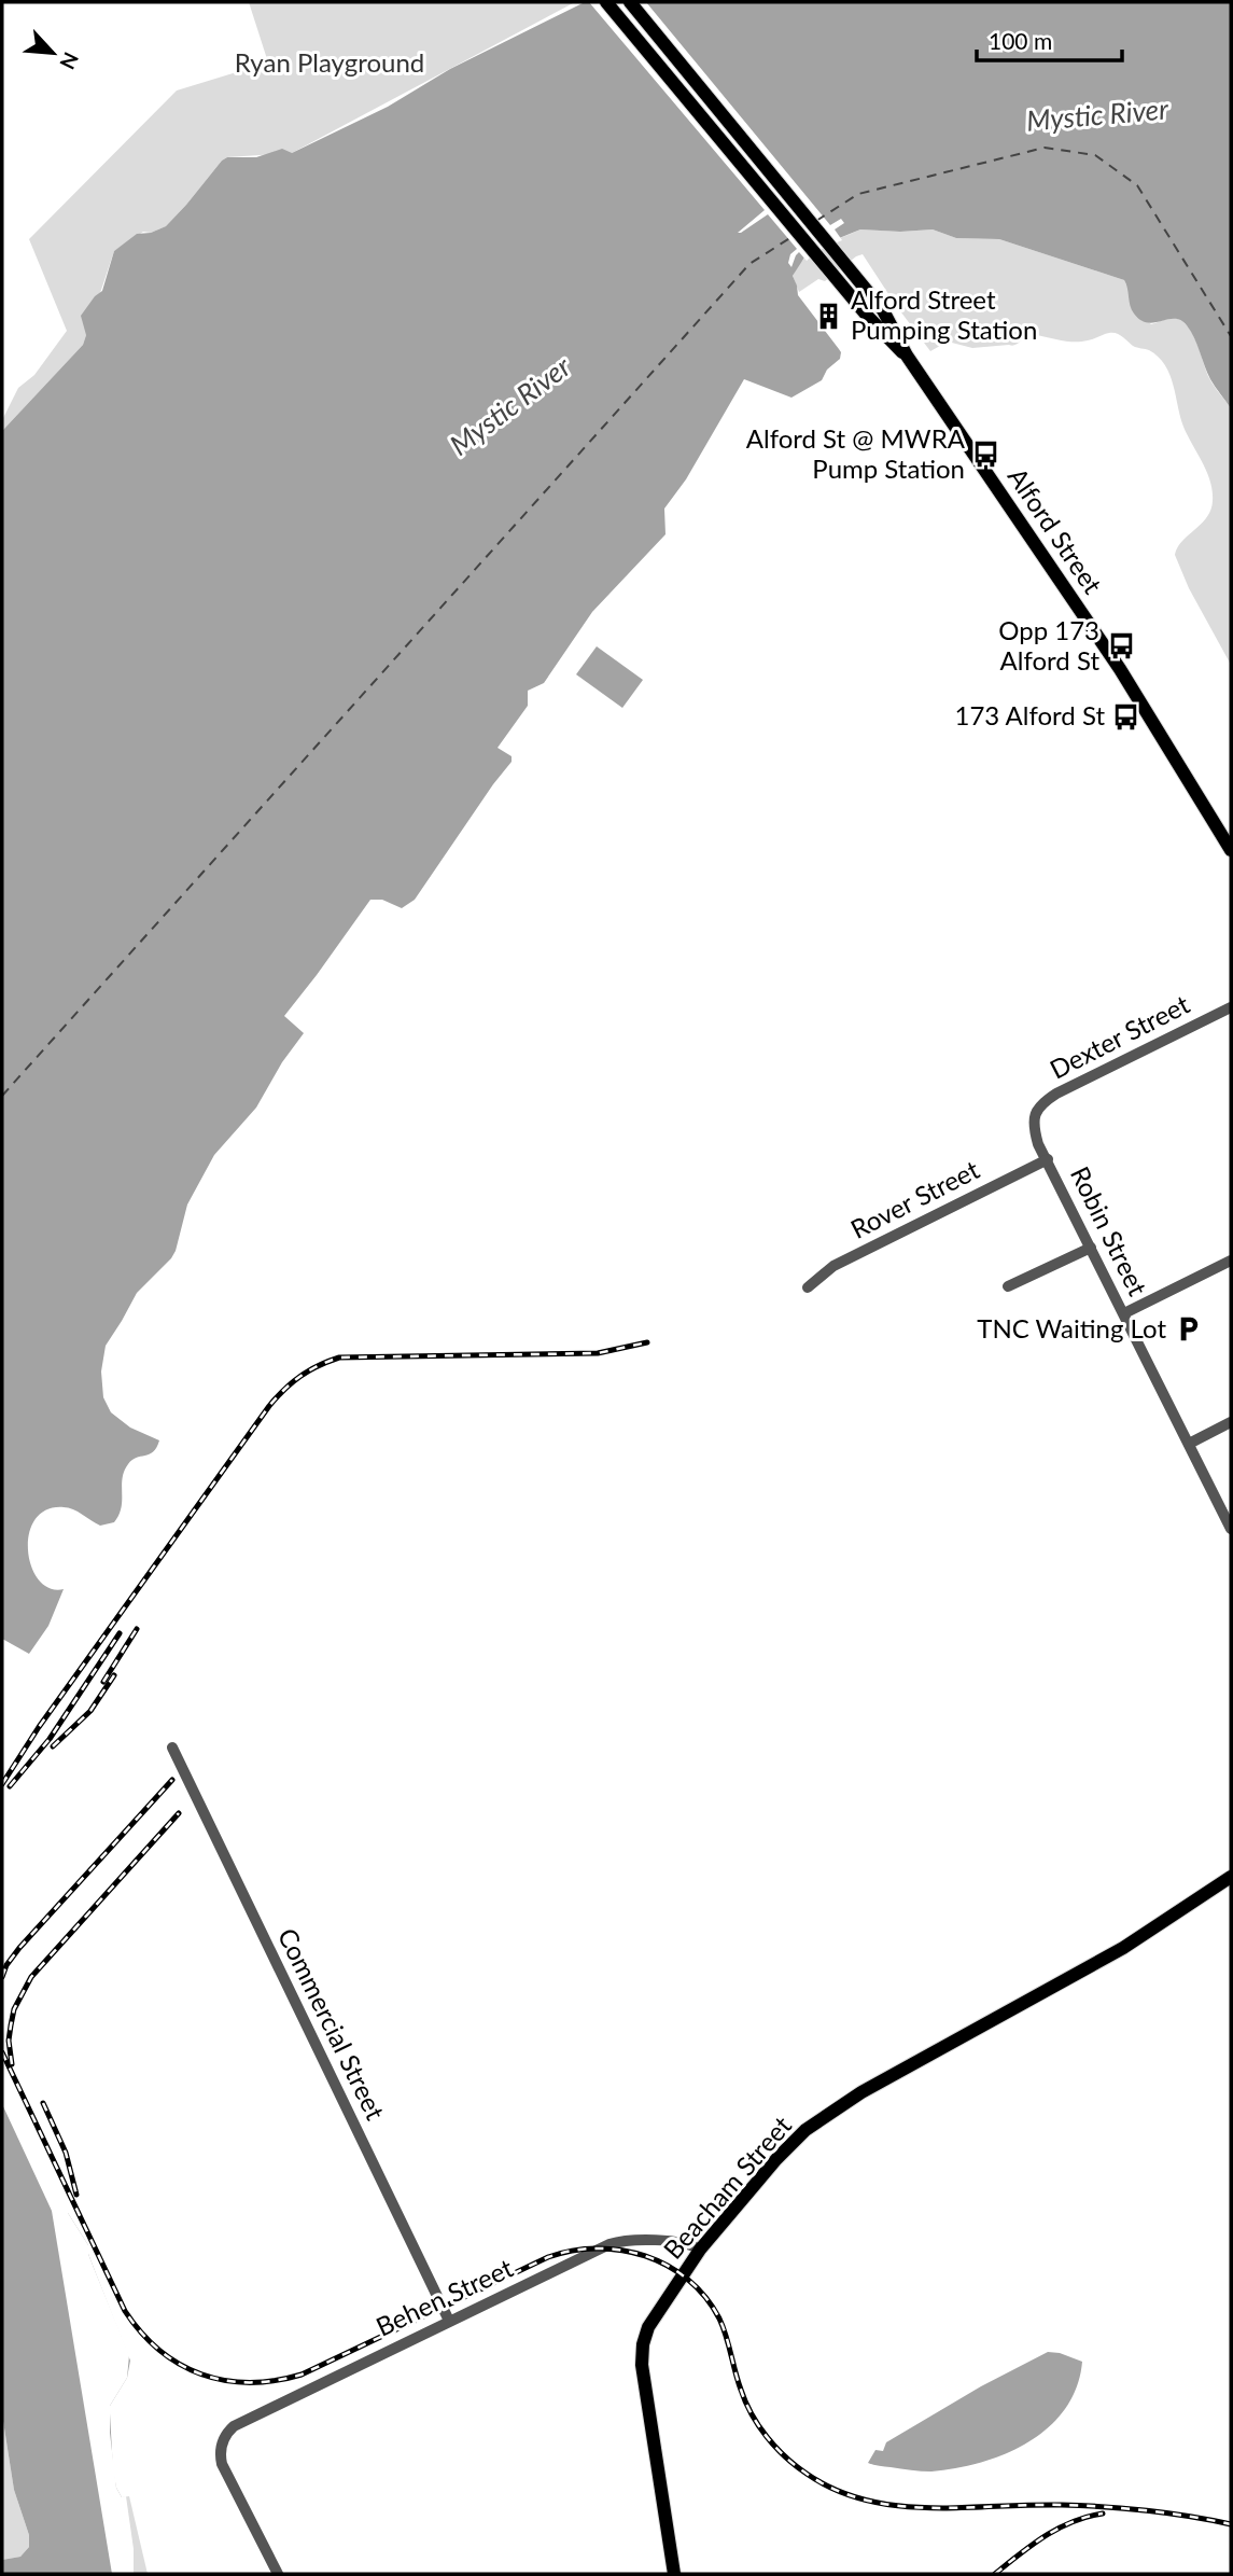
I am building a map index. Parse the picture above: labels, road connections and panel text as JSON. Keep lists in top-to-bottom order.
{
  "streets": {
    "main road": ["Alford Street", "Beacham Street"],
    "street": [
      "Dexter Street",
      "Rover Street",
      "Robin Street",
      "Commercial Street",
      "Behen Street"
    ]
  },
  "crossings": [
    ["Dexter Street", "Robin Street"],
    ["Rover Street", "Robin Street"],
    ["Commercial Street", "Behen Street"],
    ["Beacham Street", "Behen Street"]
  ],
  "water": ["Mystic River"],
  "parks": ["Ryan Playground"],
  "places": {
    "building": ["Alford Street Pumping Station"],
    "bus stop": ["Alford St @ MWRA Pump Station", "Opp 173 Alford St", "173 Alford St"],
    "parking": ["TNC Waiting Lot"]
  },
  "scale_bar": "100 m",
  "north": "bottom right"
}
